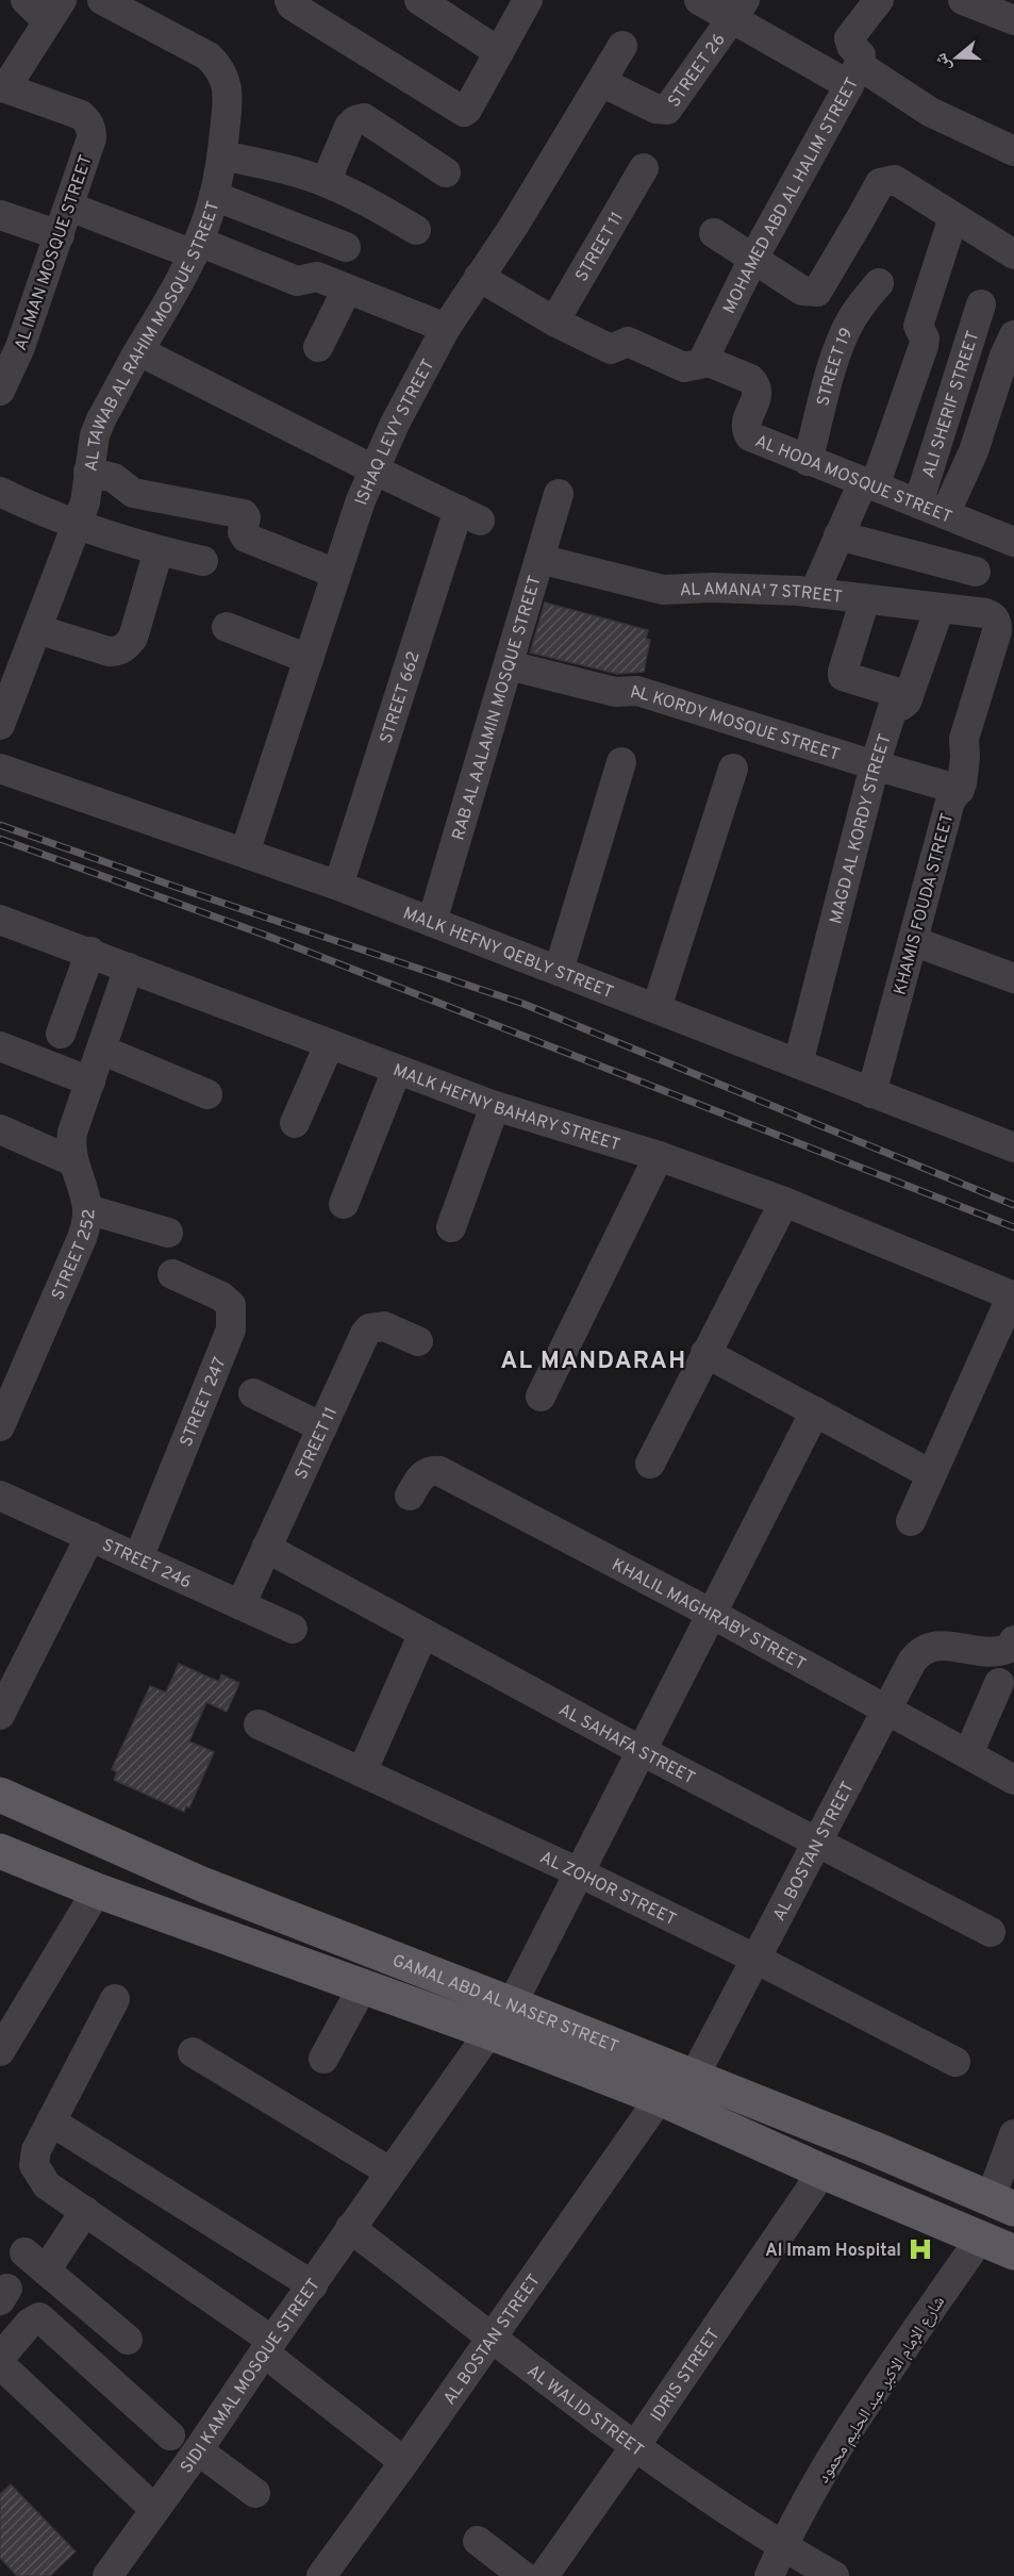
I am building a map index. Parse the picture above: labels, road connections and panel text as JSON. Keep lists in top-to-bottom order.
{
  "streets": {
    "main road": ["GAMAL ABD AL NASER STREET"],
    "street": [
      "STREET 26",
      "MOHAMED ABD AL HALIM STREET",
      "STREET 11",
      "AL IMAN MOSQUE STREET",
      "AL TAWAB AL RAHIM MOSQUE STREET",
      "STREET 19",
      "ALI SHERIF STREET",
      "ISHAQ LEVY STREET",
      "AL HODA MOSQUE STREET",
      "AL AMANA' 7 STREET",
      "STREET 662",
      "RAB AL AALAMIN MOSQUE STREET",
      "AL KORDY MOSQUE STREET",
      "MAGD AL KORDY STREET",
      "KHAMIS FOUDA STREET",
      "MALK HEFNY QEBLY STREET",
      "MALK HEFNY BAHARY STREET",
      "STREET 252",
      "STREET 247",
      "STREET 246",
      "KHALIL MAGHRABY STREET",
      "AL SAHAFA STREET",
      "AL BOSTAN STREET",
      "AL ZOHOR STREET",
      "SIDI KAMAL MOSQUE STREET",
      "IDRIS STREET",
      "شارع الإمام الاكبر عبد الحليم محمود",
      "AL WALID STREET"
    ]
  },
  "crossings": [
    ["STREET 26", "ISHAQ LEVY STREET"],
    ["MOHAMED ABD AL HALIM STREET", "AL HODA MOSQUE STREET"],
    ["STREET 11", "AL HODA MOSQUE STREET"],
    ["STREET 11", "STREET 246"],
    ["STREET 11", "AL SAHAFA STREET"],
    ["STREET 19", "AL HODA MOSQUE STREET"],
    ["ALI SHERIF STREET", "AL HODA MOSQUE STREET"],
    ["ISHAQ LEVY STREET", "AL HODA MOSQUE STREET"],
    ["ISHAQ LEVY STREET", "STREET 662"],
    ["ISHAQ LEVY STREET", "MALK HEFNY QEBLY STREET"],
    ["AL AMANA' 7 STREET", "RAB AL AALAMIN MOSQUE STREET"],
    ["AL AMANA' 7 STREET", "MAGD AL KORDY STREET"],
    ["AL AMANA' 7 STREET", "KHAMIS FOUDA STREET"],
    ["STREET 662", "MALK HEFNY QEBLY STREET"],
    ["RAB AL AALAMIN MOSQUE STREET", "AL KORDY MOSQUE STREET"],
    ["RAB AL AALAMIN MOSQUE STREET", "MALK HEFNY QEBLY STREET"],
    ["AL KORDY MOSQUE STREET", "MAGD AL KORDY STREET"],
    ["AL KORDY MOSQUE STREET", "KHAMIS FOUDA STREET"],
    ["MAGD AL KORDY STREET", "MALK HEFNY QEBLY STREET"],
    ["KHAMIS FOUDA STREET", "MALK HEFNY QEBLY STREET"],
    ["MALK HEFNY BAHARY STREET", "STREET 252"],
    ["STREET 247", "STREET 246"],
    ["KHALIL MAGHRABY STREET", "AL BOSTAN STREET"],
    ["AL SAHAFA STREET", "AL BOSTAN STREET"],
    ["AL BOSTAN STREET", "AL ZOHOR STREET"],
    ["AL BOSTAN STREET", "GAMAL ABD AL NASER STREET"],
    ["AL BOSTAN STREET", "AL WALID STREET"],
    ["GAMAL ABD AL NASER STREET", "SIDI KAMAL MOSQUE STREET"],
    ["GAMAL ABD AL NASER STREET", "IDRIS STREET"],
    ["GAMAL ABD AL NASER STREET", "شارع الإمام الاكبر عبد الحليم محمود"],
    ["SIDI KAMAL MOSQUE STREET", "AL WALID STREET"],
    ["IDRIS STREET", "AL WALID STREET"],
    ["شارع الإمام الاكبر عبد الحليم محمود", "AL WALID STREET"]
  ],
  "districts": ["AL MANDARAH"],
  "places": {
    "hospital": ["Al Imam Hospital"]
  },
  "north": "left"
}
